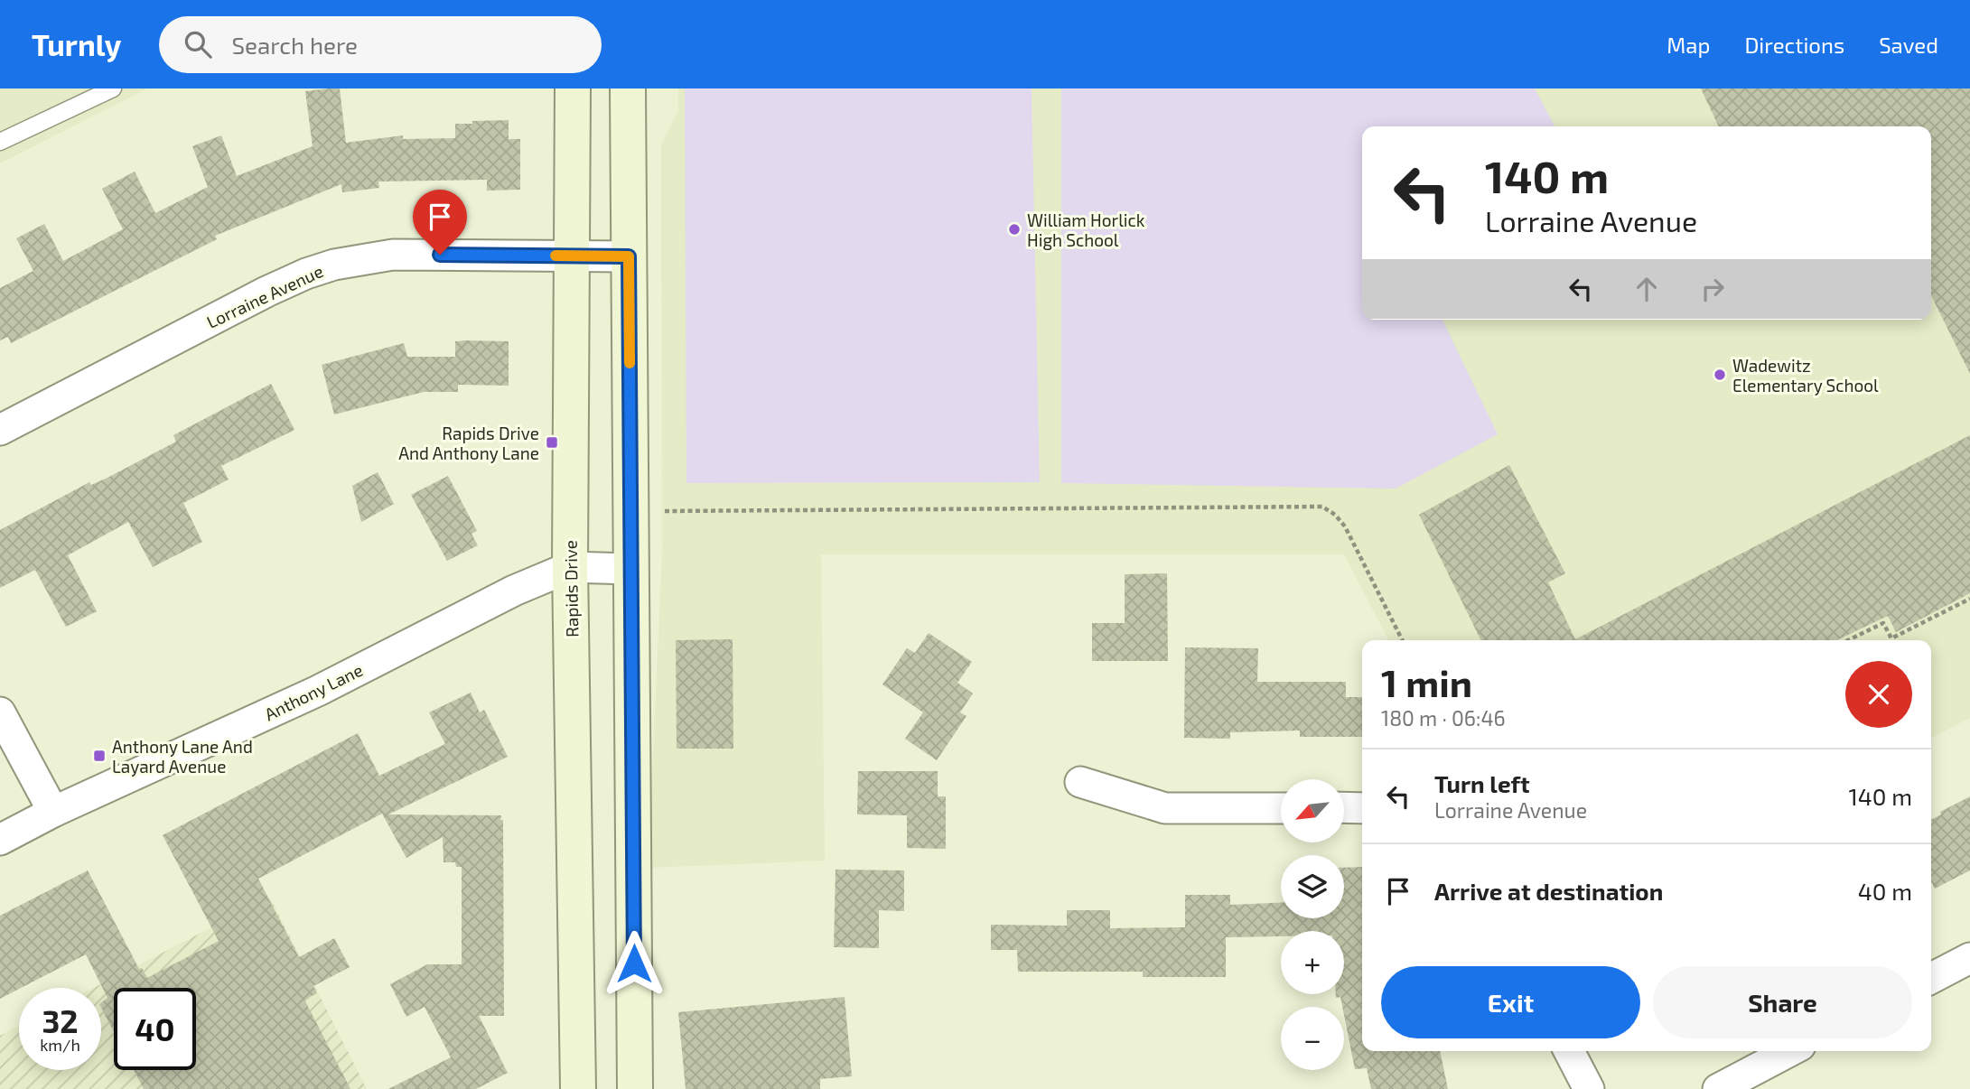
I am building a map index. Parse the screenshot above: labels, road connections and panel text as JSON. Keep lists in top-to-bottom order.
{
  "streets": {
    "street": ["Lorraine Avenue", "Rapids Drive", "Anthony Lane"]
  },
  "crossings": [
    ["Lorraine Avenue", "Rapids Drive"],
    ["Rapids Drive", "Anthony Lane"]
  ],
  "places": {
    "other": ["William Horlick High School", "Wadewitz Elementary School"],
    "transit": ["Rapids Drive And Anthony Lane", "Anthony Lane And Layard Avenue"]
  },
  "north": "bottom left",
  "page": {
    "header": "Turnly",
    "search": "Search here",
    "nav": ["Map", "Directions", "Saved"],
    "turn": ["140 m", "Lorraine Avenue"],
    "heading": ["1 min", "180 m · 06:46"],
    "list": [
      {
        "name": "Turn left",
        "note": "Lorraine Avenue",
        "value": "140 m"
      },
      {
        "name": "Arrive at destination",
        "value": "40 m"
      }
    ],
    "map_buttons": ["+", "−"],
    "buttons": ["Exit", "Share"],
    "speed": "32 km/h",
    "limit": "40"
  }
}
